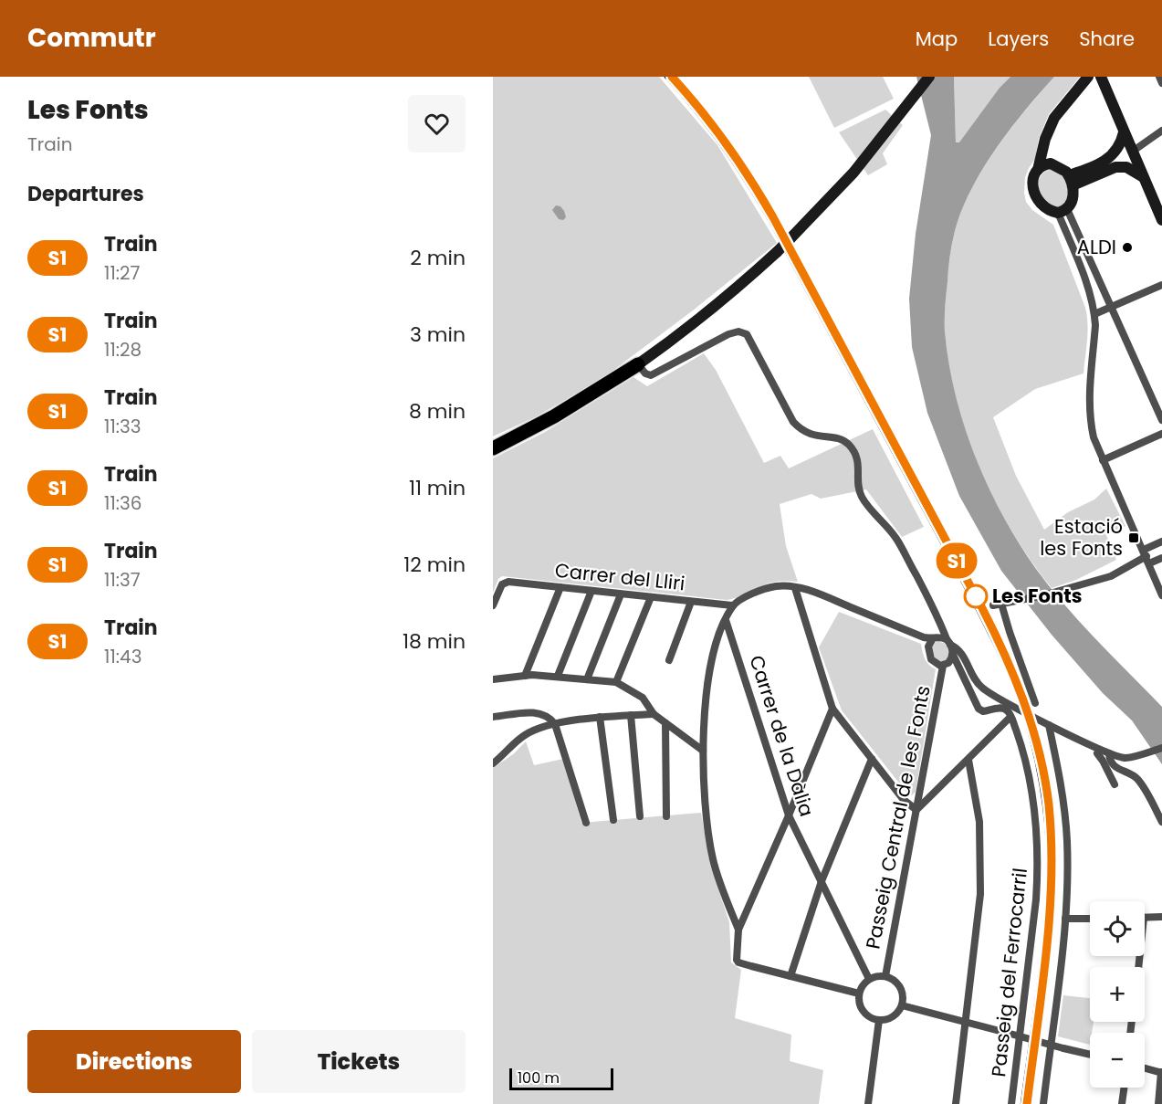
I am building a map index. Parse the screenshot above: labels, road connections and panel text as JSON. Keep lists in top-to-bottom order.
{
  "streets": {
    "street": [
      "Carrer del Lliri",
      "Carrer de la Dàlia",
      "Passeig Central de les Fonts",
      "Passeig del Ferrocarril"
    ]
  },
  "crossings": [
    ["Carrer de la Dàlia", "Passeig Central de les Fonts"]
  ],
  "places": {
    "other": ["ALDI", "Les Fonts"],
    "transit": ["Estació les Fonts"]
  },
  "scale_bar": "100 m",
  "page": {
    "header": "Commutr",
    "nav": ["Map", "Layers", "Share"],
    "heading": [
      ["Les Fonts", "Train"],
      "Departures"
    ],
    "on_map": "S1",
    "list": [
      {
        "mark": "S1",
        "name": "Train",
        "note": "11:27",
        "value": "2 min"
      },
      {
        "mark": "S1",
        "name": "Train",
        "note": "11:28",
        "value": "3 min"
      },
      {
        "mark": "S1",
        "name": "Train",
        "note": "11:33",
        "value": "8 min"
      },
      {
        "mark": "S1",
        "name": "Train",
        "note": "11:36",
        "value": "11 min"
      },
      {
        "mark": "S1",
        "name": "Train",
        "note": "11:37",
        "value": "12 min"
      },
      {
        "mark": "S1",
        "name": "Train",
        "note": "11:43",
        "value": "18 min"
      }
    ],
    "map_buttons": ["+", "−"],
    "buttons": ["Directions", "Tickets"],
    "scale": "100 m"
  }
}
